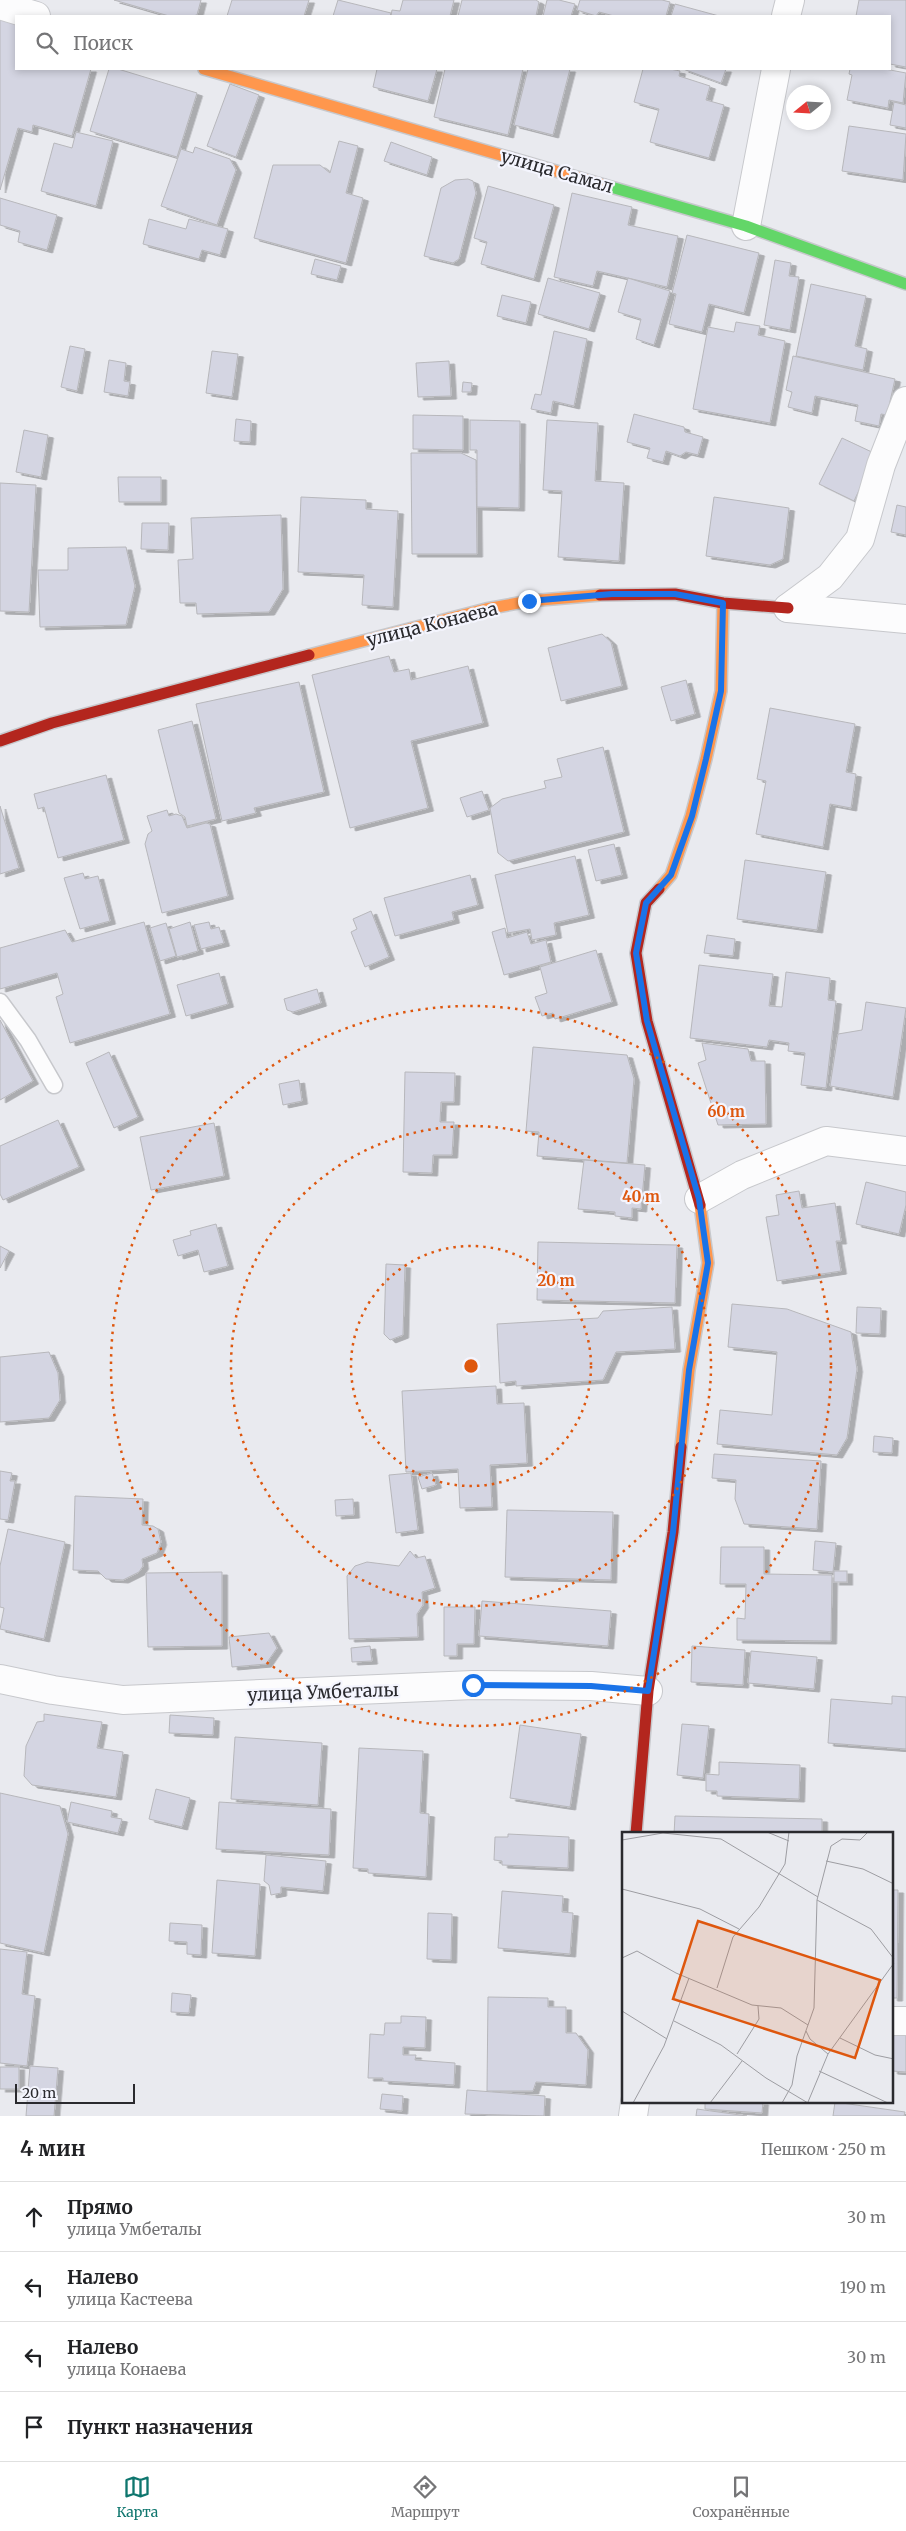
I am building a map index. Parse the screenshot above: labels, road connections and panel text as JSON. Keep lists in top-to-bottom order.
{
  "streets": {
    "street": ["улица Самал", "улица Конаева", "улица Умбеталы"]
  },
  "scale_bar": "20 m",
  "north": "left",
  "page": {
    "search": "Поиск",
    "scale": "20 m",
    "heading": ["4 мин", "Пешком · 250 m"],
    "list": [
      ["Прямо", "улица Умбеталы", "30 m"],
      ["Налево", "улица Кастеева", "190 m"],
      ["Налево", "улица Конаева", "30 m"],
      "Пункт назначения"
    ],
    "nav": ["Карта", "Маршрут", "Сохранённые"]
  },
  "rings": ["60 m", "40 m", "20 m"]
}
